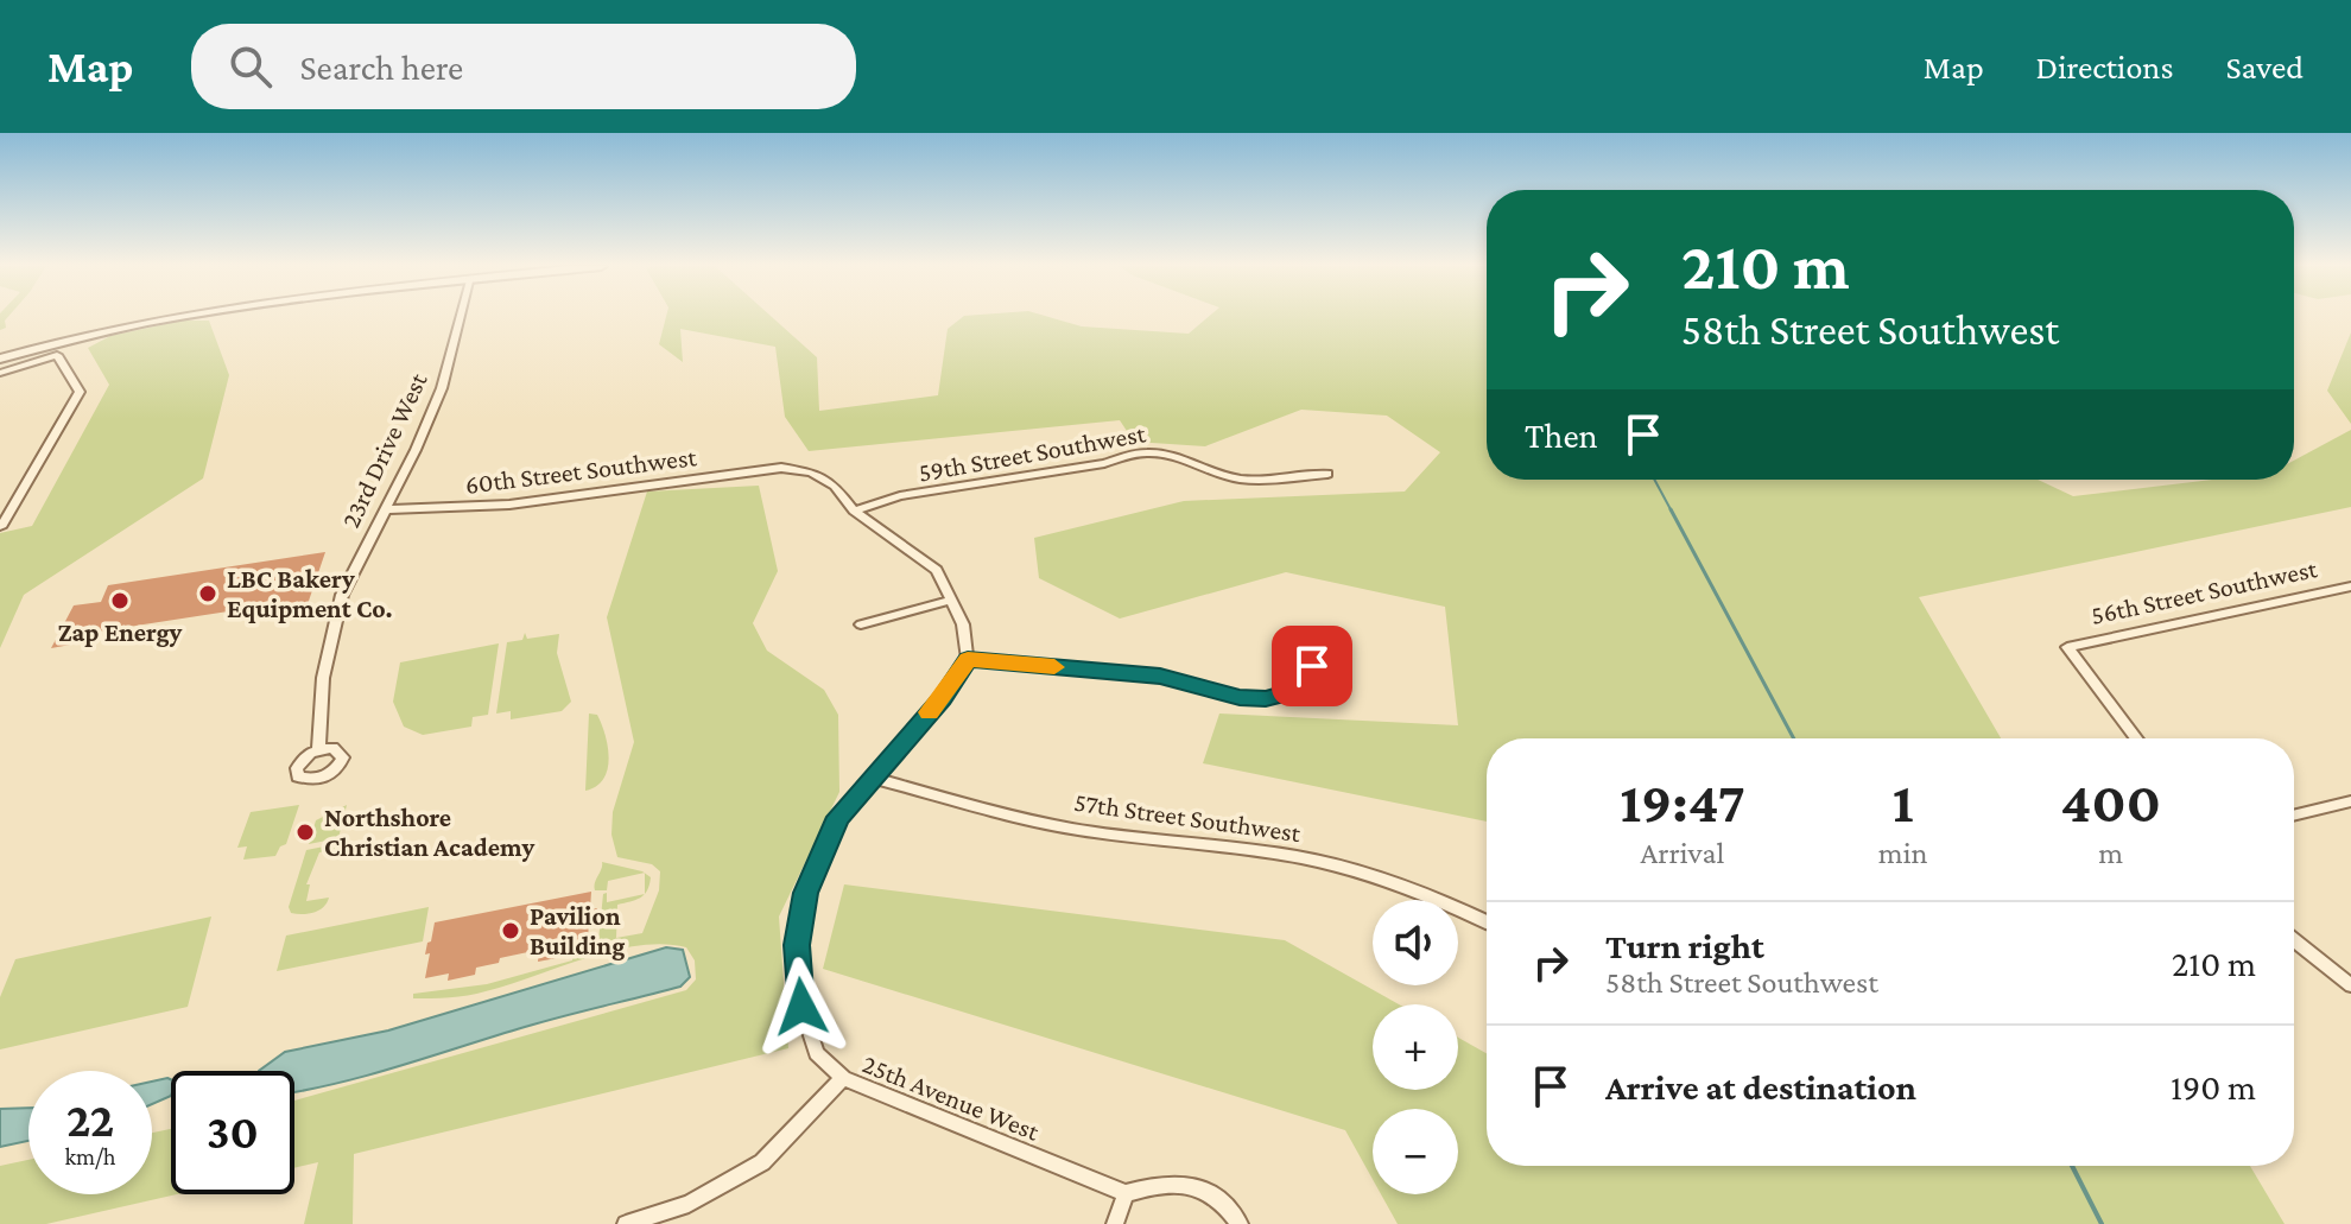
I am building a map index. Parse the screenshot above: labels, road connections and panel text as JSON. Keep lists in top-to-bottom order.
{
  "streets": {
    "street": [
      "23rd Drive West",
      "59th Street Southwest",
      "60th Street Southwest",
      "56th Street Southwest",
      "57th Street Southwest",
      "25th Avenue West"
    ]
  },
  "crossings": [
    ["23rd Drive West", "60th Street Southwest"],
    ["59th Street Southwest", "60th Street Southwest"],
    ["57th Street Southwest", "25th Avenue West"]
  ],
  "places": [
    "LBC Bakery Equipment Co.",
    "Zap Energy",
    "Northshore Christian Academy",
    "Pavilion Building"
  ],
  "page": {
    "header": "Map",
    "search": "Search here",
    "nav": ["Map", "Directions", "Saved"],
    "turn": ["210 m", "58th Street Southwest"],
    "then": "Then",
    "eta": [
      "19:47",
      "Arrival",
      "1",
      "min",
      "400",
      "m"
    ],
    "map_buttons": ["+", "−"],
    "list": [
      {
        "name": "Turn right",
        "note": "58th Street Southwest",
        "value": "210 m"
      },
      {
        "name": "Arrive at destination",
        "value": "190 m"
      }
    ],
    "speed": "22 km/h",
    "limit": "30"
  }
}
